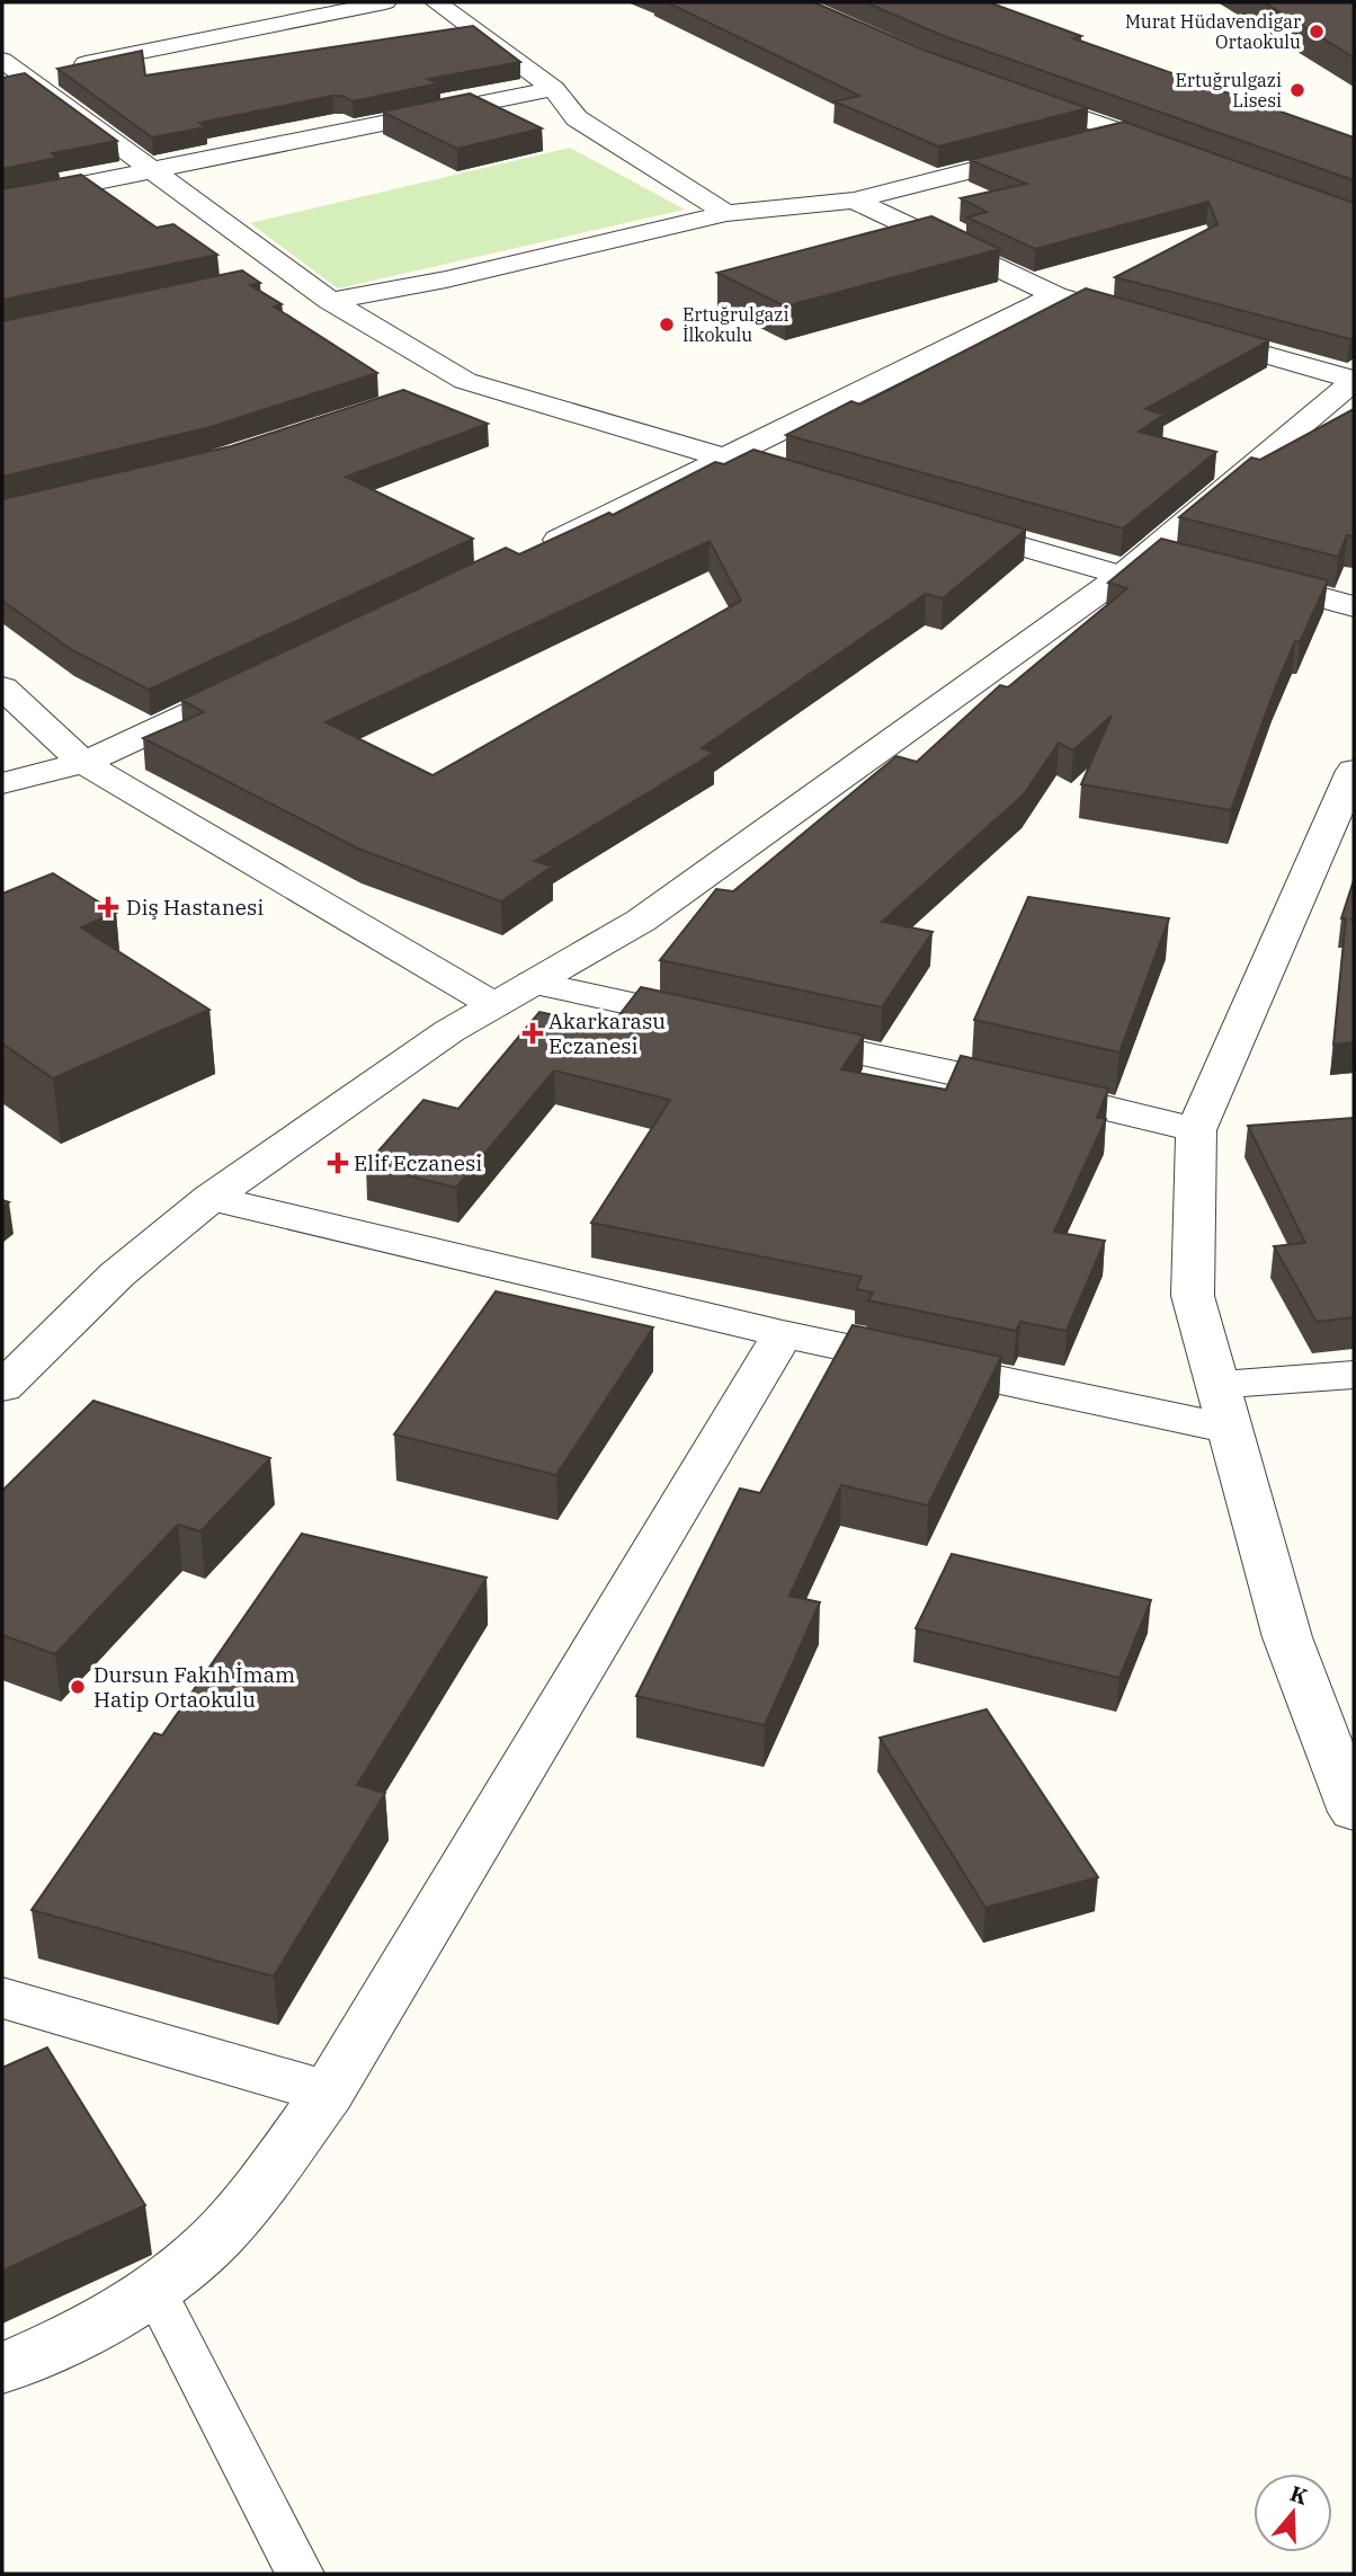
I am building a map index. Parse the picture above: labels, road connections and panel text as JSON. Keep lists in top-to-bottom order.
{
  "places": {
    "other": [
      "Murat Hüdavendigar Ortaokulu",
      "Ertuğrulgazi Lisesi",
      "Ertuğrulgazi İlkokulu",
      "Dursun Fakıh İmam Hatip Ortaokulu"
    ],
    "health": ["Diş Hastanesi", "Akarkarasu Eczanesi", "Elif Eczanesi"]
  },
  "north": "top"
}
